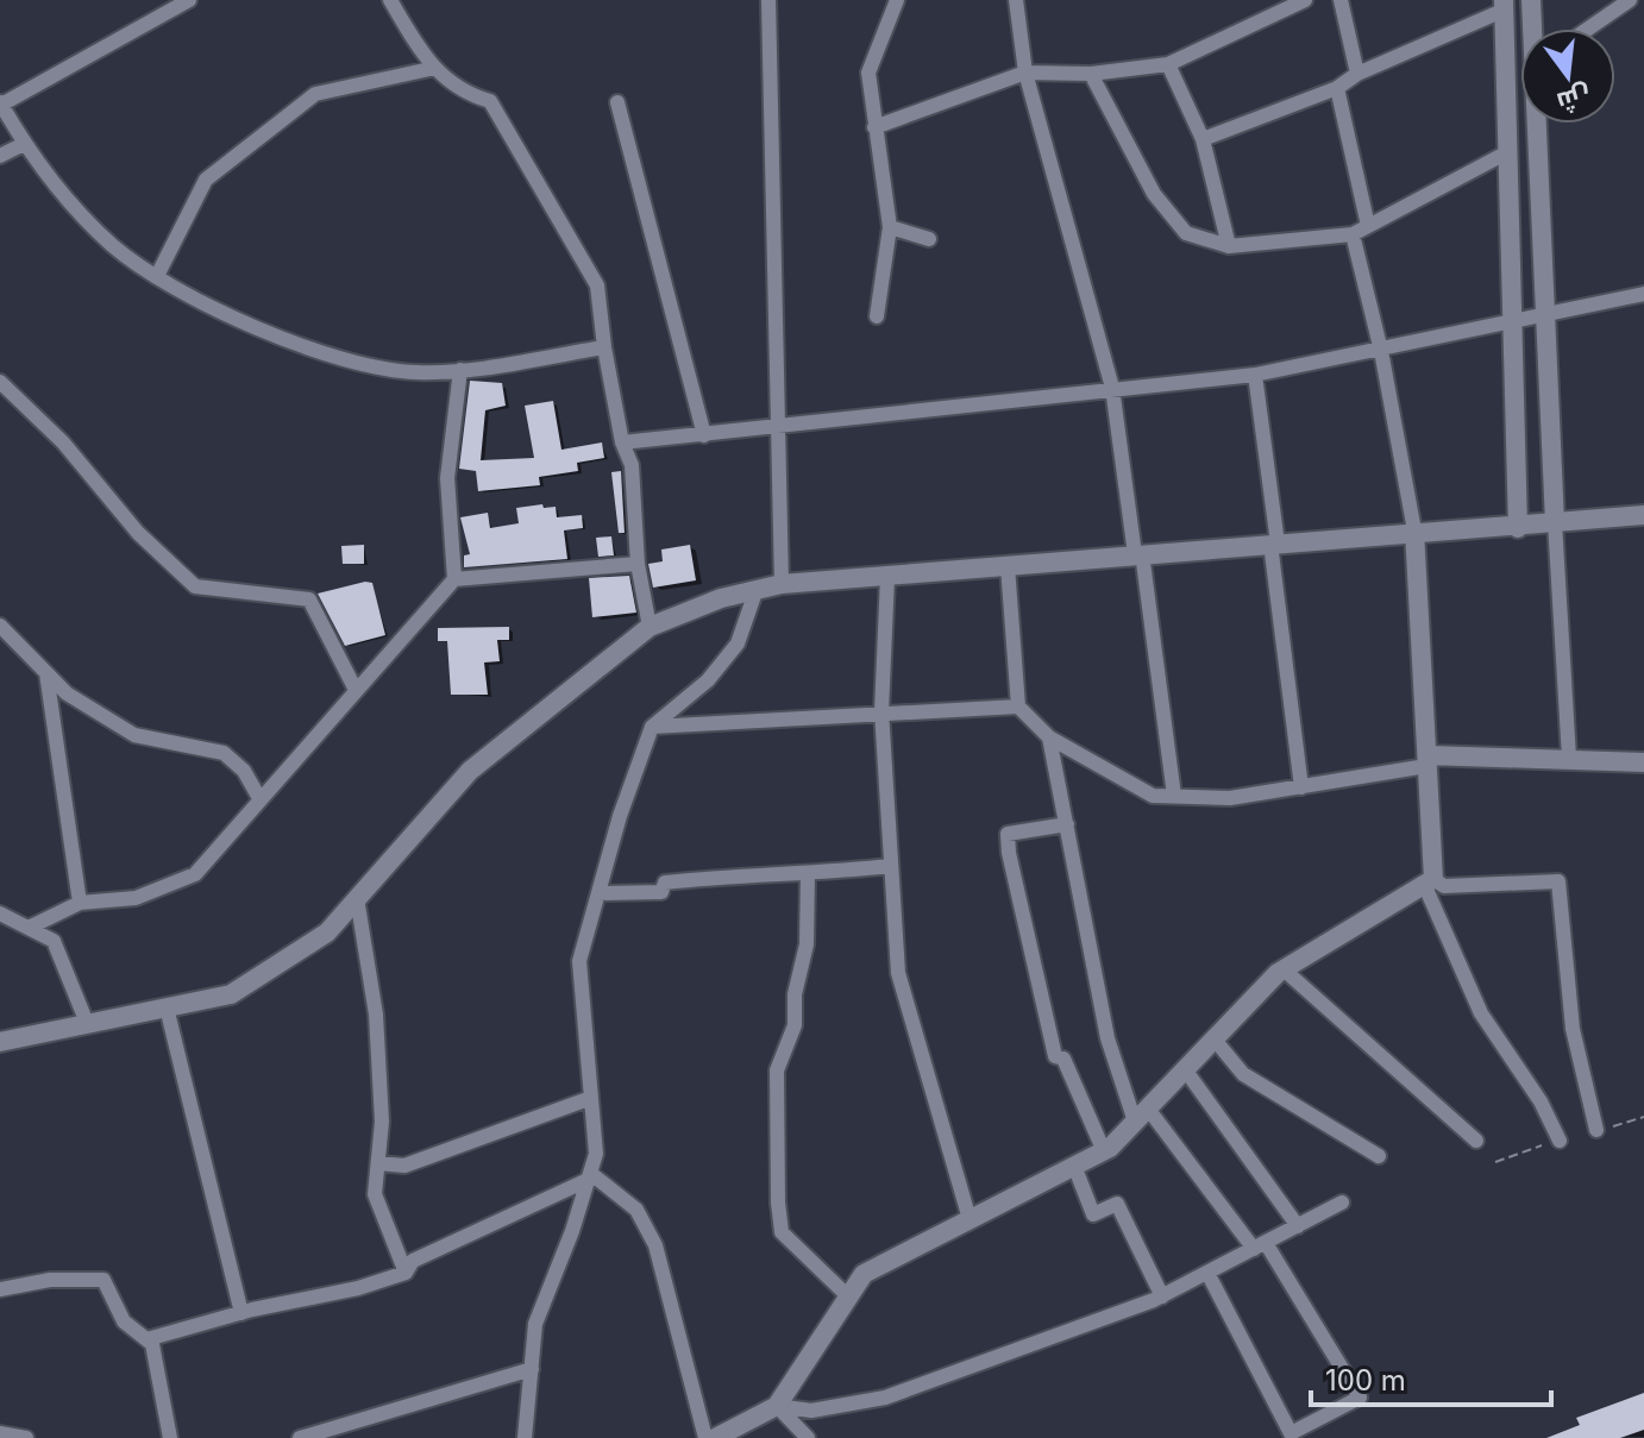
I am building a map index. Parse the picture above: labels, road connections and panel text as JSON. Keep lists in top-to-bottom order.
{
  "scale_bar": "100 m",
  "north": "bottom"
}
